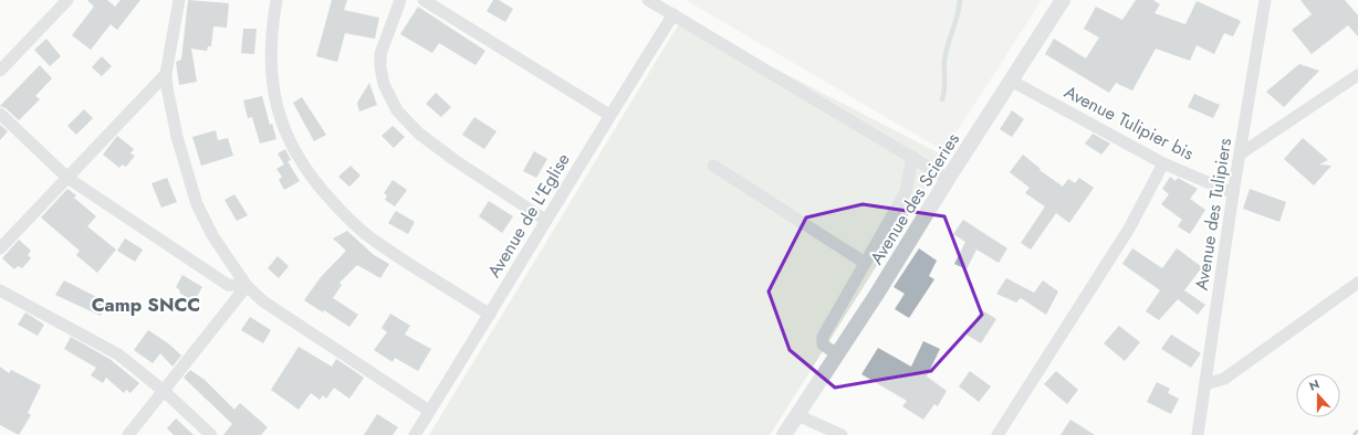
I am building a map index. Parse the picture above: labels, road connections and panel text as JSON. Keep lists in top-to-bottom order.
{
  "streets": {
    "street": [
      "Avenue Tulipier bis",
      "Avenue des Scieries",
      "Avenue des Tulipiers",
      "Avenue de L'Eglise"
    ]
  },
  "crossings": [
    ["Avenue Tulipier bis", "Avenue des Scieries"],
    ["Avenue Tulipier bis", "Avenue des Tulipiers"]
  ],
  "districts": ["Camp SNCC"],
  "north": "top"
}
